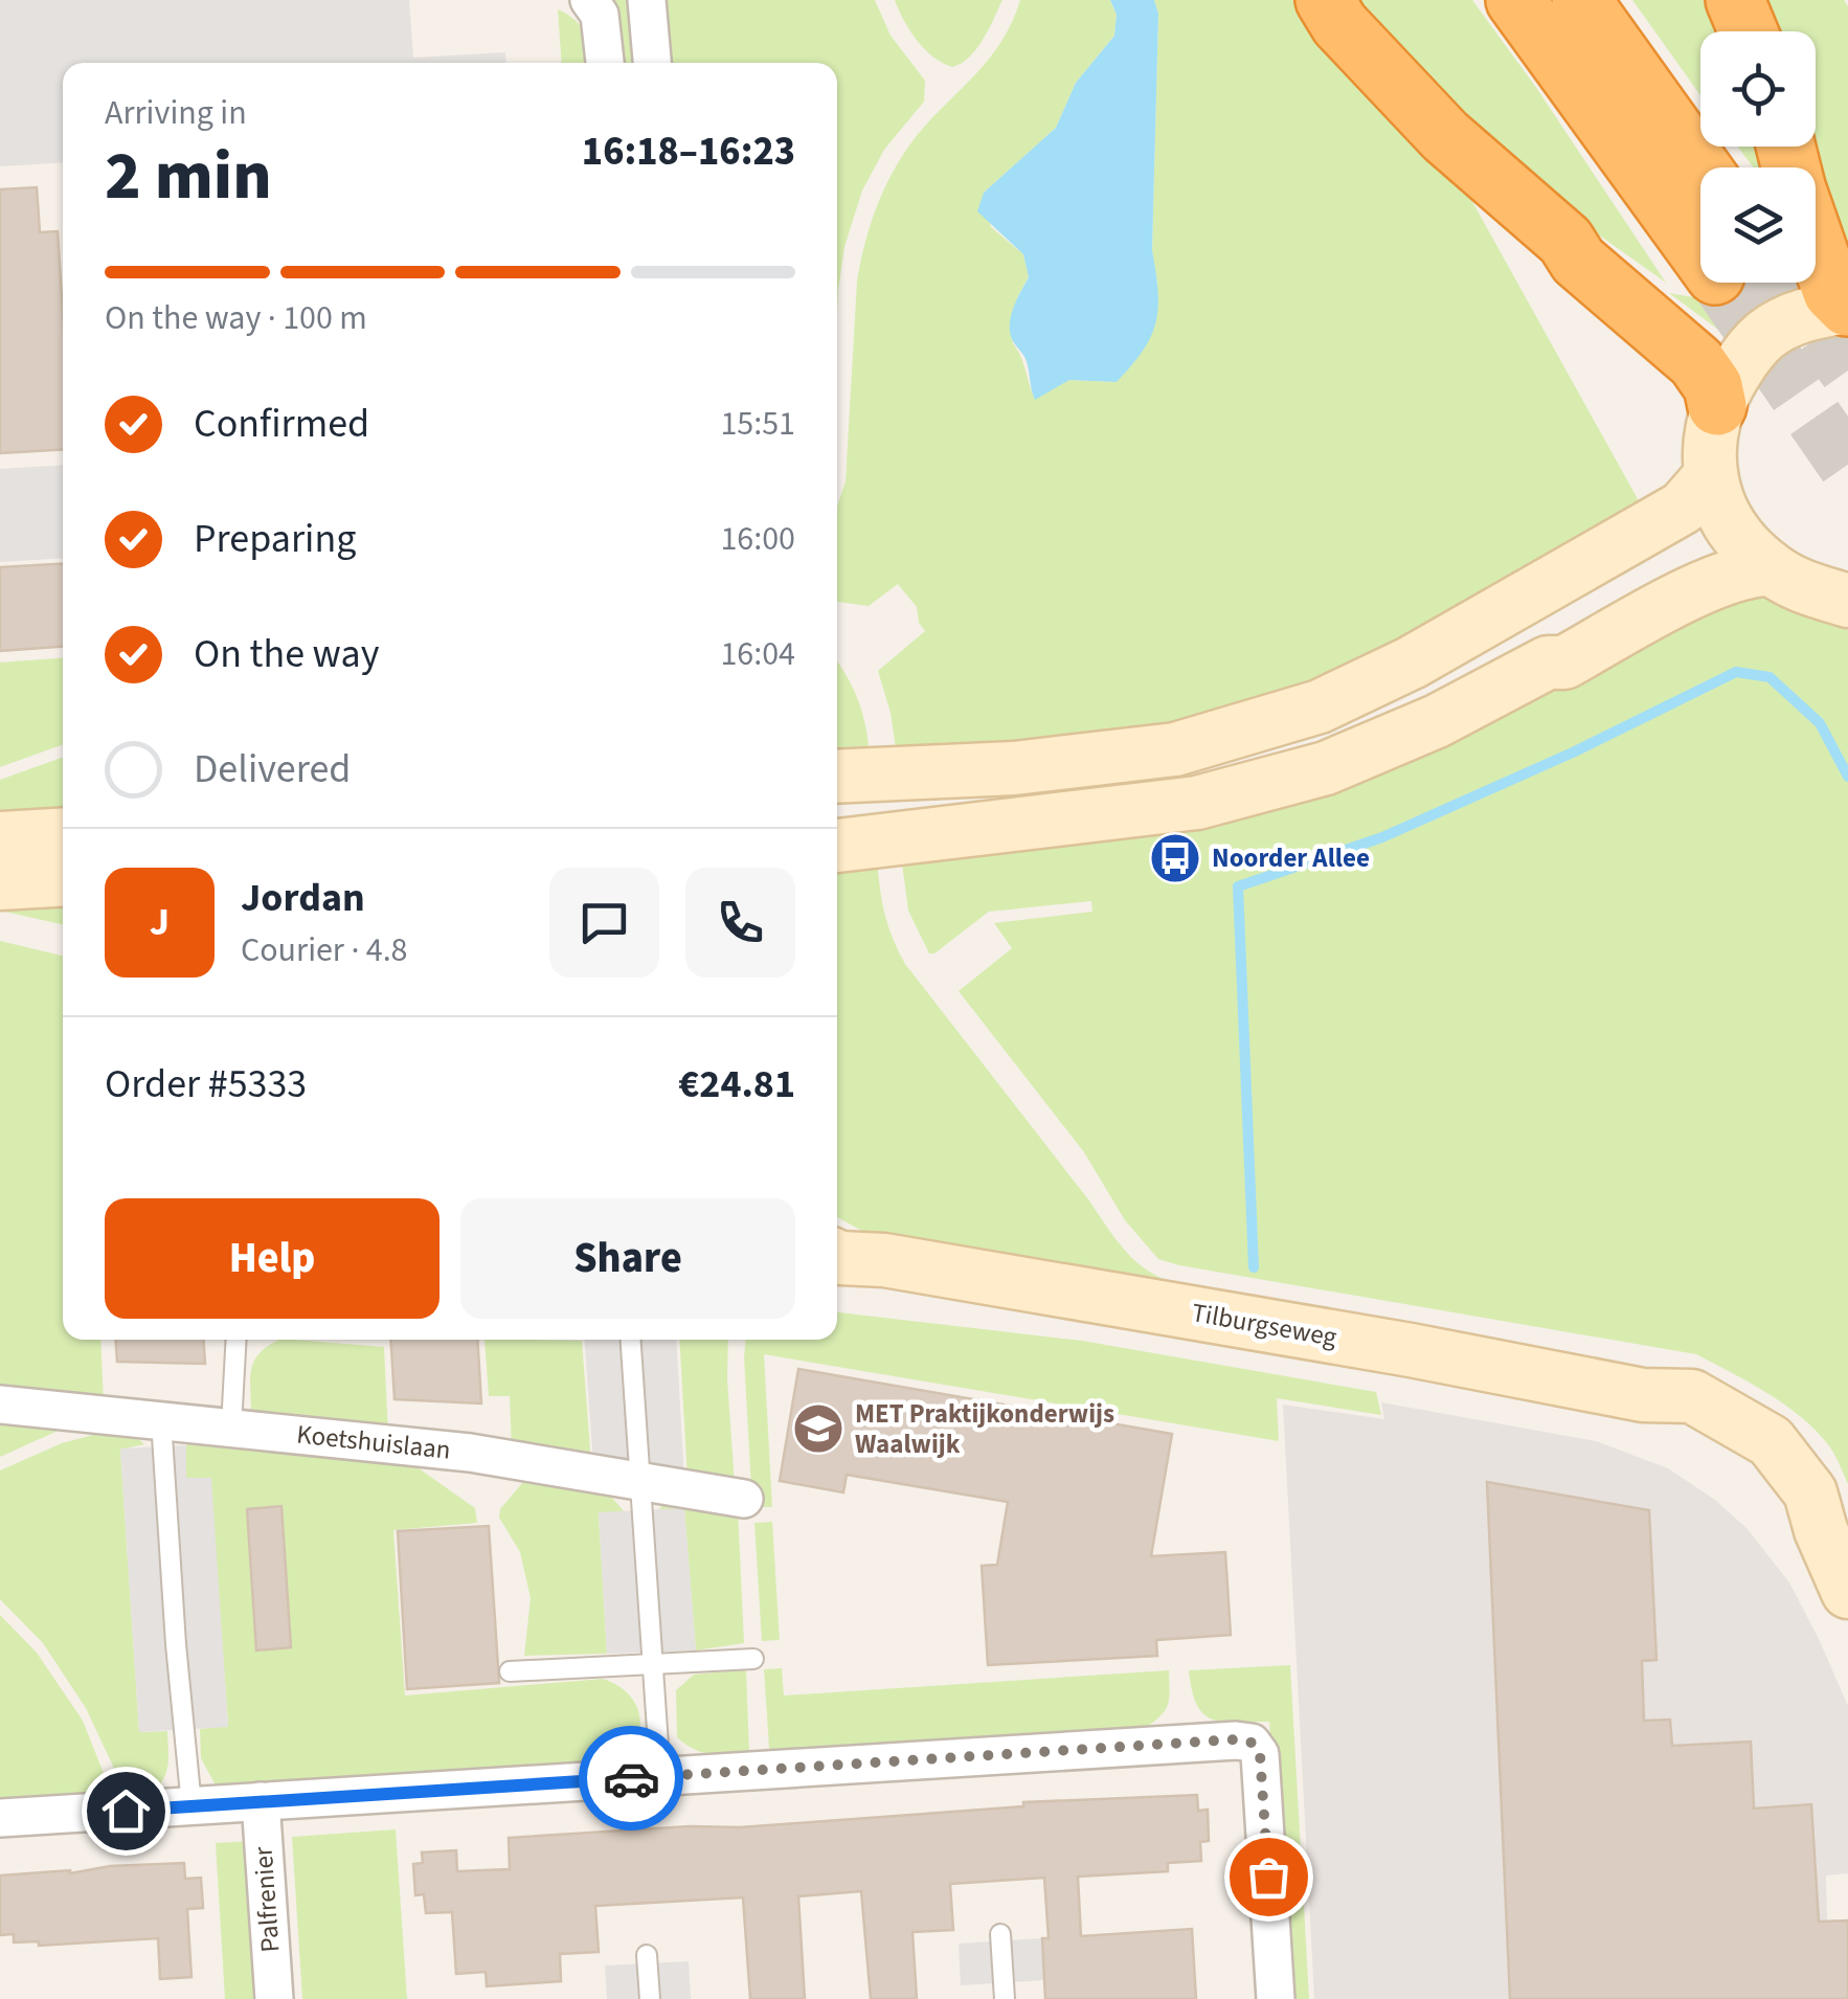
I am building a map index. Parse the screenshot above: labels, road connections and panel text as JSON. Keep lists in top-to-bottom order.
{
  "streets": {
    "street": ["Tilburgseweg", "Koetshuislaan", "Palfrenier"]
  },
  "places": {
    "bus stop": ["Noorder Allee"],
    "school or university": ["MET Praktijkonderwijs Waalwijk"]
  },
  "page": {
    "heading": ["2 min", "Arriving in", "16:18–16:23"],
    "panel": [
      "Jordan",
      "Courier · 4.8",
      "Order #5333",
      "€24.81"
    ],
    "bar": "On the way · 100 m",
    "list": [
      ["Confirmed", "15:51"],
      ["Preparing", "16:00"],
      ["On the way", "16:04"],
      "Delivered"
    ],
    "round": "J",
    "buttons": ["Help", "Share"]
  }
}
